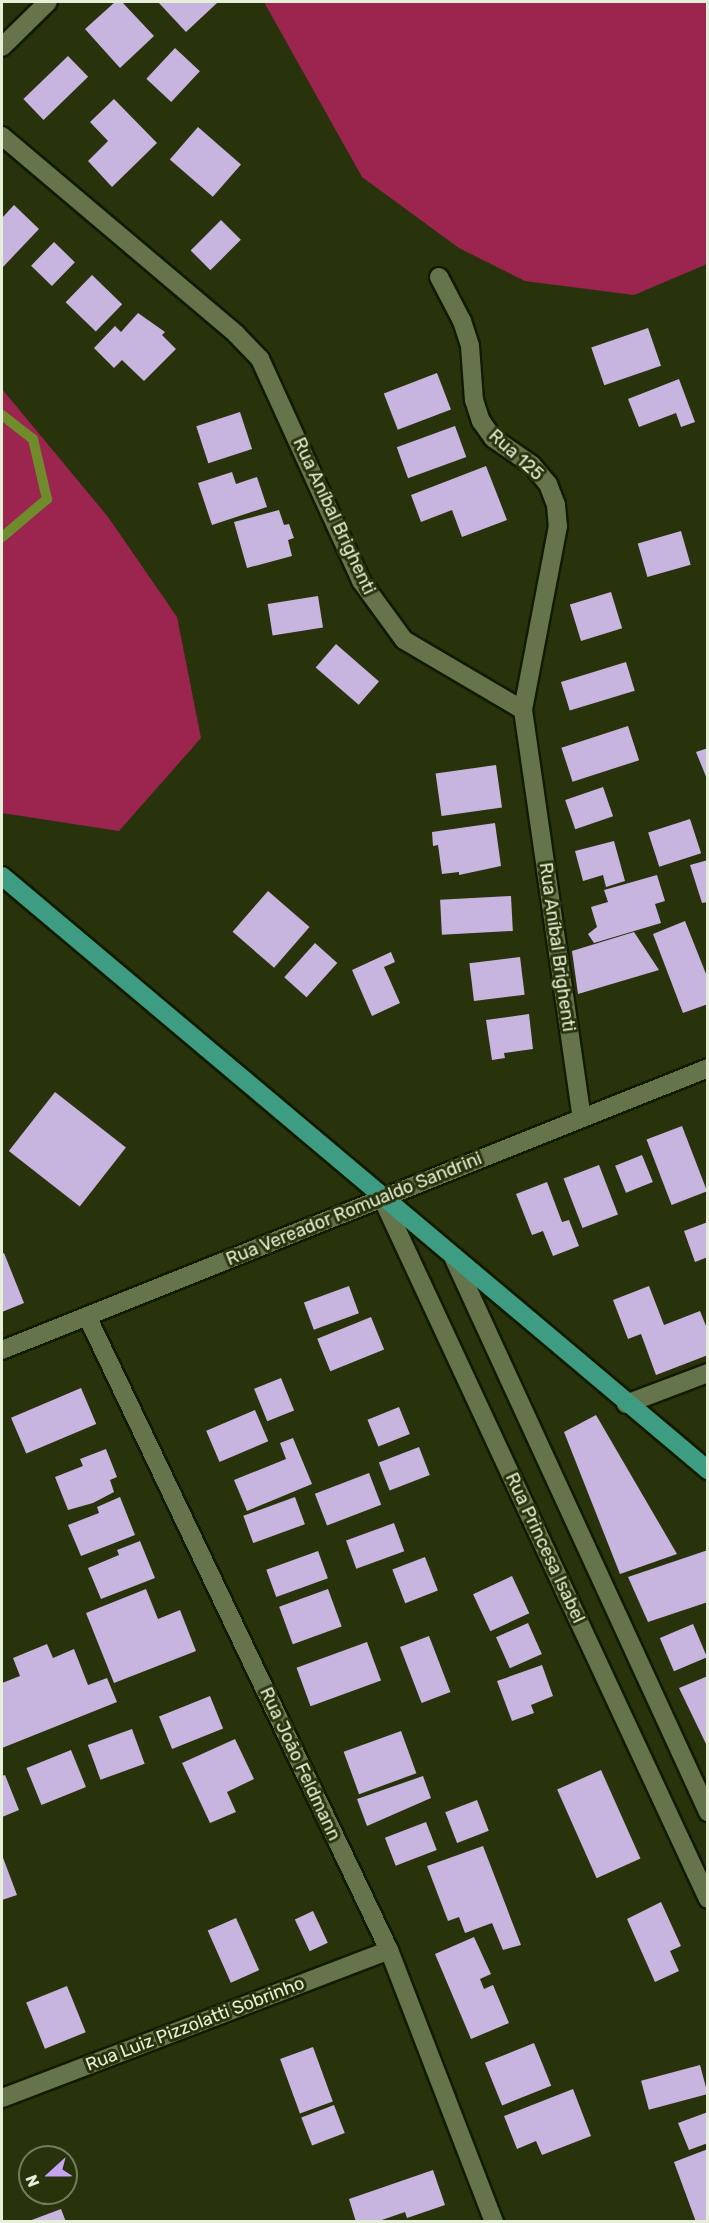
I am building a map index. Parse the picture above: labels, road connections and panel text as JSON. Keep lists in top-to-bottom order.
{
  "streets": {
    "street": [
      "Rua 125",
      "Rua Aníbal Brighenti",
      "Rua Vereador Romualdo Sandrini",
      "Rua Princesa Isabel",
      "Rua João Feldmann",
      "Rua Luiz Pizzolatti Sobrinho"
    ]
  },
  "crossings": [
    ["Rua 125", "Rua Aníbal Brighenti"],
    ["Rua Aníbal Brighenti", "Rua Vereador Romualdo Sandrini"],
    ["Rua Vereador Romualdo Sandrini", "Rua Princesa Isabel"],
    ["Rua Vereador Romualdo Sandrini", "Rua João Feldmann"],
    ["Rua João Feldmann", "Rua Luiz Pizzolatti Sobrinho"]
  ],
  "north": "left"
}
